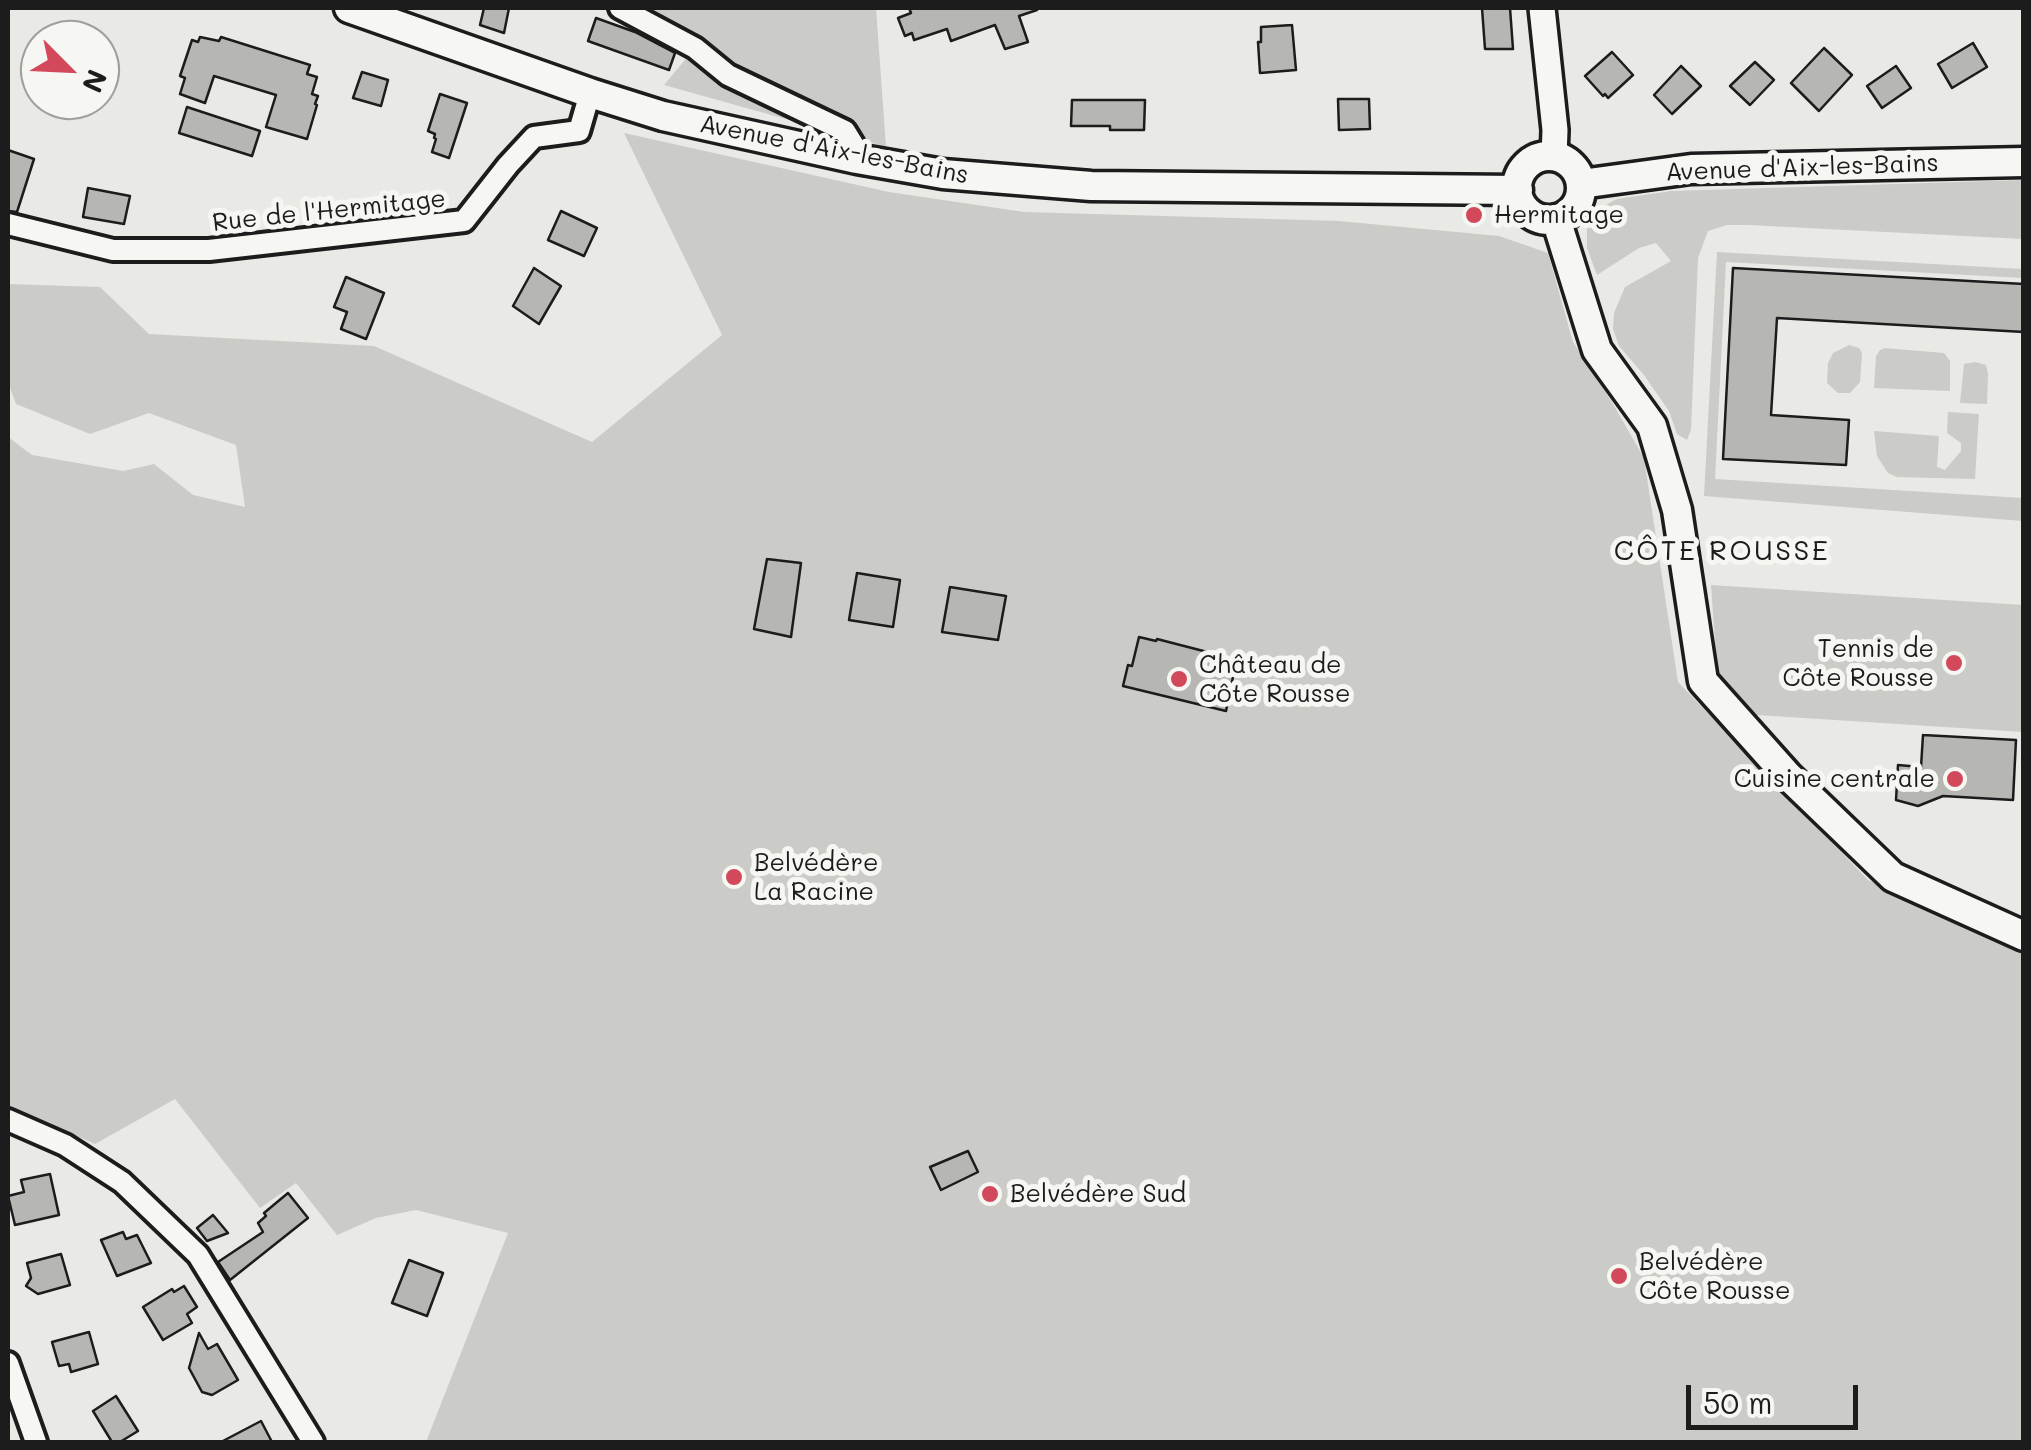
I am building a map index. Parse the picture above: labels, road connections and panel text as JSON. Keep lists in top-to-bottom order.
{
  "streets": {
    "main road": ["Avenue d'Aix-les-Bains"],
    "street": ["Rue de l'Hermitage"]
  },
  "crossings": [
    ["Avenue d'Aix-les-Bains", "Rue de l'Hermitage"]
  ],
  "districts": ["CÔTE ROUSSE"],
  "places": [
    "Hermitage",
    "Tennis de Côte Rousse",
    "Château de Côte Rousse",
    "Cuisine centrale",
    "Belvédère La Racine",
    "Belvédère Sud",
    "Belvédère Côte Rousse"
  ],
  "scale_bar": "50 m",
  "north": "bottom right"
}
